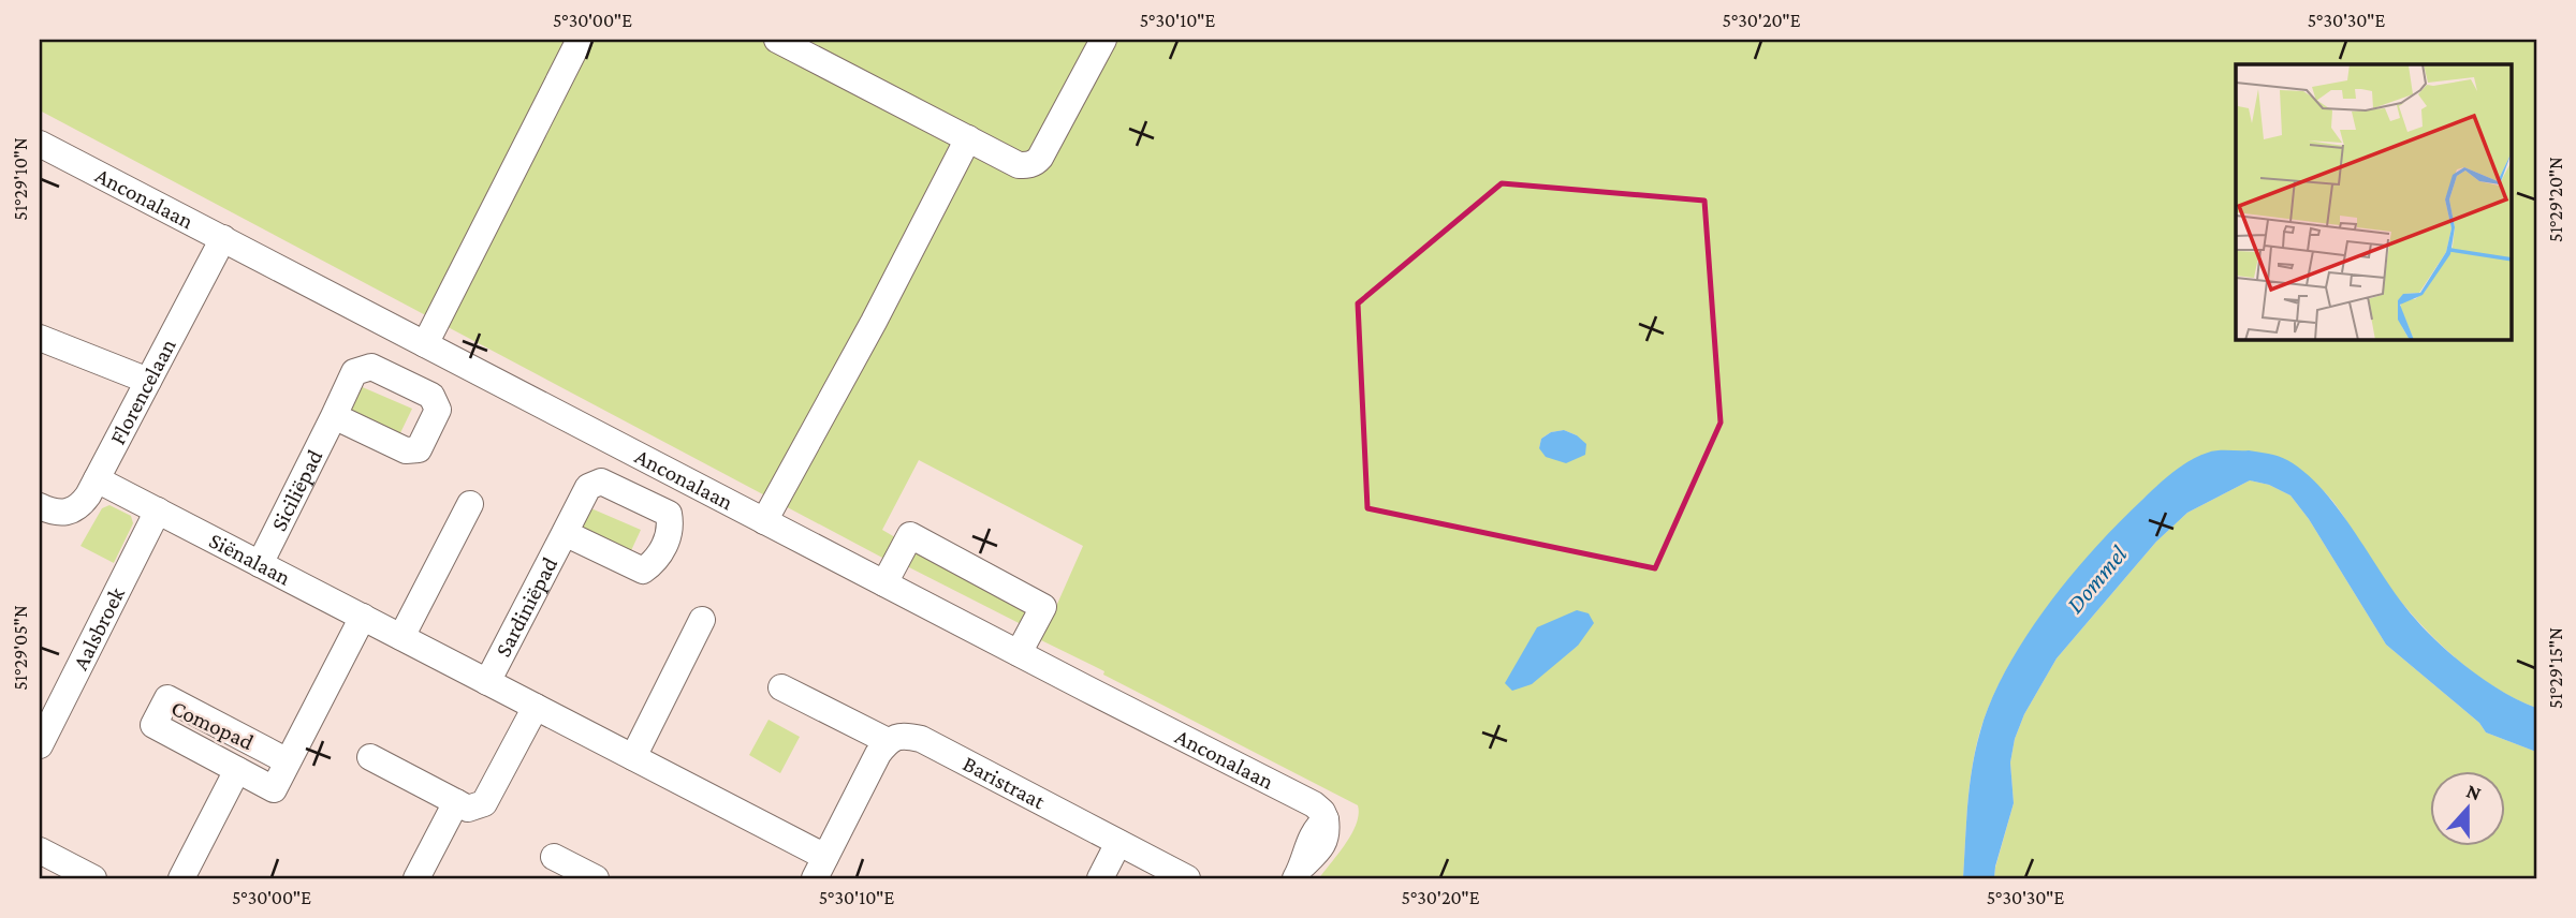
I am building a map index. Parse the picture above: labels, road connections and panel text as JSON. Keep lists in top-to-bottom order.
{
  "streets": {
    "street": [
      "Anconalaan",
      "Florencelaan",
      "Siciliëpad",
      "Siënalaan",
      "Sardiniëpad",
      "Aalsbroek",
      "Comopad",
      "Baristraat"
    ]
  },
  "crossings": [
    ["Anconalaan", "Florencelaan"],
    ["Florencelaan", "Siënalaan"],
    ["Siciliëpad", "Siënalaan"],
    ["Siënalaan", "Sardiniëpad"],
    ["Siënalaan", "Aalsbroek"],
    ["Siënalaan", "Comopad"]
  ],
  "water": ["Dommel"],
  "north": "top",
  "coordinates": [
    "5°30'00\"E",
    "5°30'10\"E",
    "5°30'20\"E",
    "5°30'30\"E",
    "51°29'10\"N",
    "51°29'20\"N",
    "51°29'05\"N",
    "51°29'15\"N"
  ]
}
